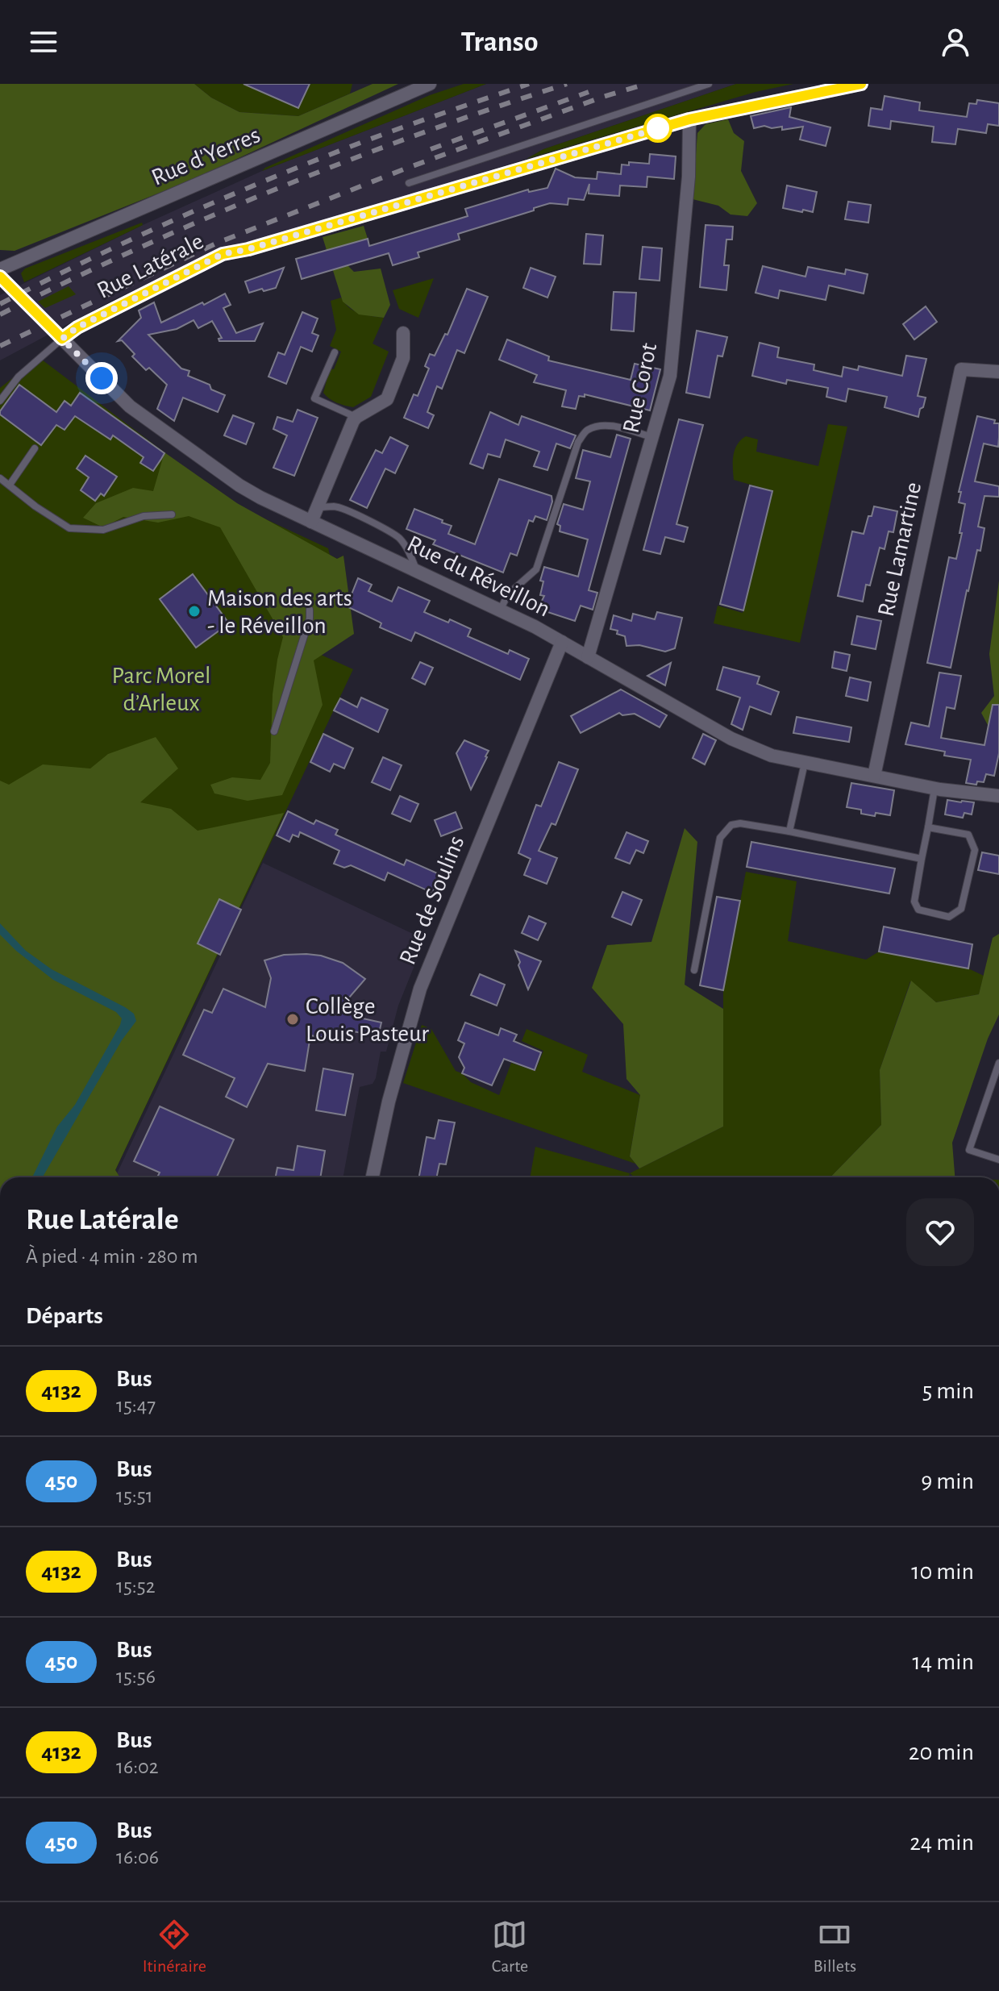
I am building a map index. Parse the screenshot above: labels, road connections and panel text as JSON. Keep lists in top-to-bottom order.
{
  "streets": {
    "street": [
      "Rue d'Yerres",
      "Rue Latérale",
      "Rue Corot",
      "Rue Lamartine",
      "Rue du Réveillon",
      "Rue de Soulins"
    ]
  },
  "crossings": [
    ["Rue Latérale", "Rue Corot"],
    ["Rue Latérale", "Rue du Réveillon"],
    ["Rue Corot", "Rue du Réveillon"],
    ["Rue Lamartine", "Rue du Réveillon"],
    ["Rue du Réveillon", "Rue de Soulins"]
  ],
  "parks": ["Parc Morel d’Arleux"],
  "places": ["Maison des arts - le Réveillon", "Collège Louis Pasteur"],
  "lines": ["bus line 4132"],
  "page": {
    "header": "Transo",
    "heading": [
      ["Rue Latérale", "À pied · 4 min · 280 m"],
      "Départs"
    ],
    "list": [
      {
        "mark": "4132",
        "name": "Bus",
        "note": "15:47",
        "value": "5 min"
      },
      {
        "mark": "450",
        "name": "Bus",
        "note": "15:51",
        "value": "9 min"
      },
      {
        "mark": "4132",
        "name": "Bus",
        "note": "15:52",
        "value": "10 min"
      },
      {
        "mark": "450",
        "name": "Bus",
        "note": "15:56",
        "value": "14 min"
      },
      {
        "mark": "4132",
        "name": "Bus",
        "note": "16:02",
        "value": "20 min"
      },
      {
        "mark": "450",
        "name": "Bus",
        "note": "16:06",
        "value": "24 min"
      }
    ],
    "tabs": ["Itinéraire", "Carte", "Billets"]
  }
}
